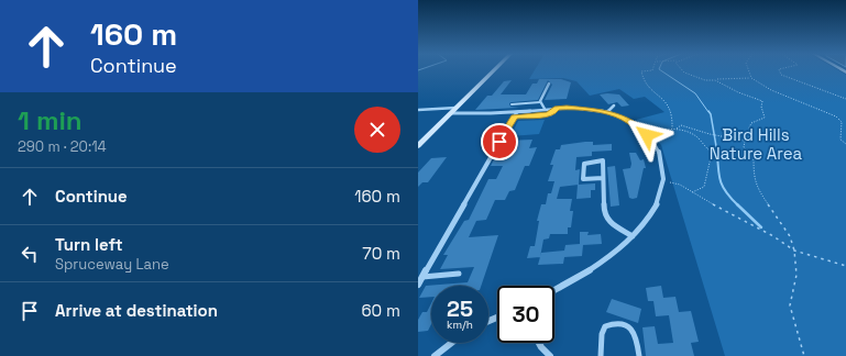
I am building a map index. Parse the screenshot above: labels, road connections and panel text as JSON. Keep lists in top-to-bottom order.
{
  "parks": ["Bird Hills Nature Area"],
  "page": {
    "turn": ["160 m", "Continue"],
    "heading": ["1 min", "290 m · 20:14"],
    "list": [
      {
        "name": "Continue",
        "value": "160 m"
      },
      {
        "name": "Turn left",
        "note": "Spruceway Lane",
        "value": "70 m"
      },
      {
        "name": "Arrive at destination",
        "value": "60 m"
      }
    ],
    "speed": "25 km/h",
    "limit": "30"
  }
}
